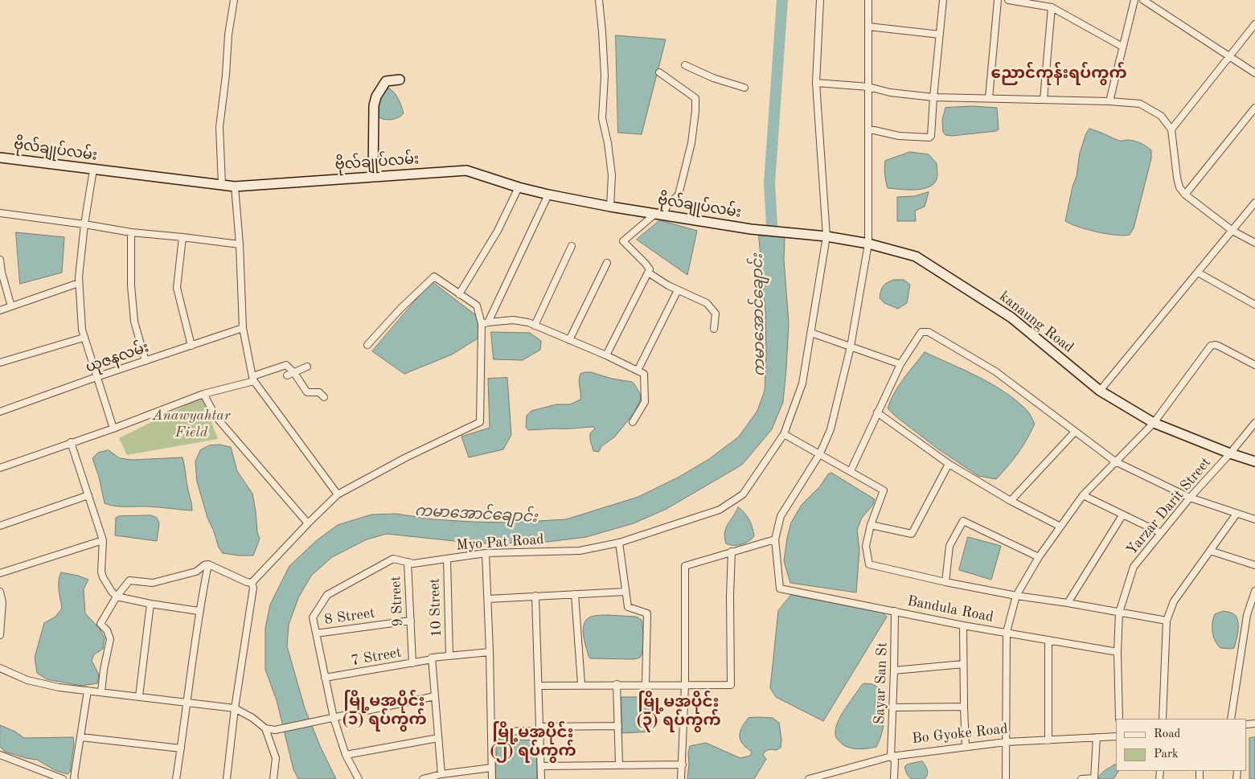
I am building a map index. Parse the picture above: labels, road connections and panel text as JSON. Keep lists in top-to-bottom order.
{
  "streets": {
    "street": [
      "ဗိုလ်ချုပ်လမ်း",
      "kanaung Road",
      "ယုဇနလမ်း",
      "Yarzar Darit Street",
      "Myo Pat Road",
      "9 Street",
      "10 Street",
      "Bandula Road",
      "8 Street",
      "7 Street",
      "Sayar San St",
      "Bo Gyoke Road"
    ]
  },
  "crossings": [
    ["ဗိုလ်ချုပ်လမ်း", "kanaung Road"],
    ["kanaung Road", "Yarzar Darit Street"],
    ["kanaung Road", "Myo Pat Road"],
    ["Yarzar Darit Street", "Bandula Road"],
    ["Myo Pat Road", "9 Street"],
    ["Myo Pat Road", "10 Street"],
    ["Myo Pat Road", "8 Street"],
    ["Myo Pat Road", "7 Street"],
    ["9 Street", "8 Street"],
    ["9 Street", "7 Street"],
    ["10 Street", "7 Street"],
    ["Bandula Road", "Sayar San St"],
    ["Sayar San St", "Bo Gyoke Road"]
  ],
  "districts": [
    "ညောင်ကုန်းရပ်ကွက်",
    "မြို့မအပိုင်း (၁) ရပ်ကွက်",
    "မြို့မအပိုင်း (၃) ရပ်ကွက်",
    "မြို့မအပိုင်း (၂) ရပ်ကွက်"
  ],
  "water": ["ကမာအောင်ချောင်း"],
  "parks": ["Anawyahtar Field"],
  "legend": ["Road", "Park"]
}
